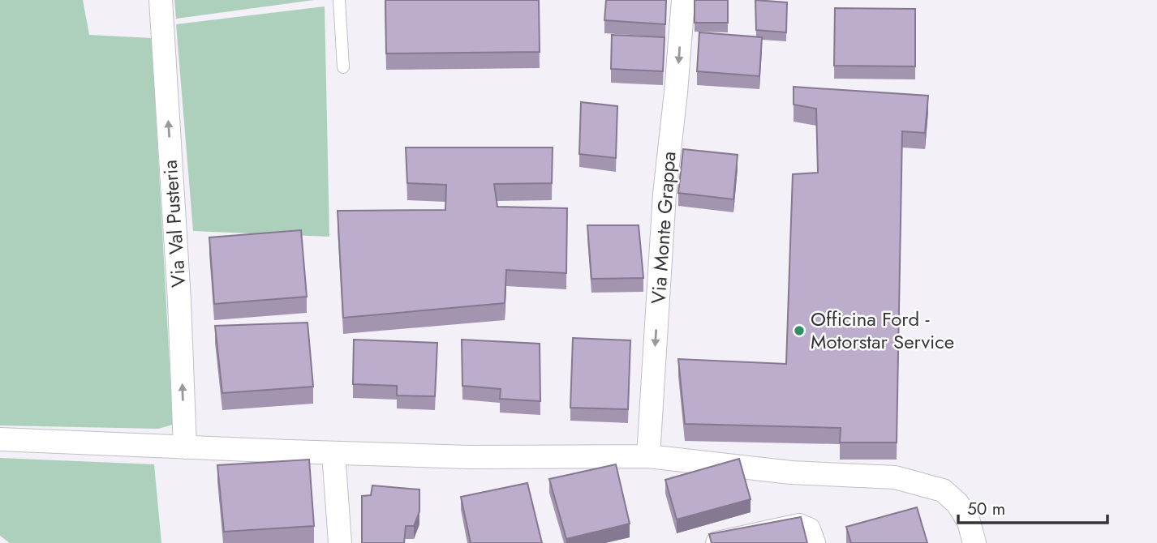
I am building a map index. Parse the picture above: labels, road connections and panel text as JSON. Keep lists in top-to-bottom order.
{
  "streets": {
    "street": ["Via Val Pusteria", "Via Monte Grappa"]
  },
  "one_way": ["Via Val Pusteria", "Via Monte Grappa"],
  "places": ["Officina Ford - Motorstar Service"],
  "scale_bar": "50 m"
}
